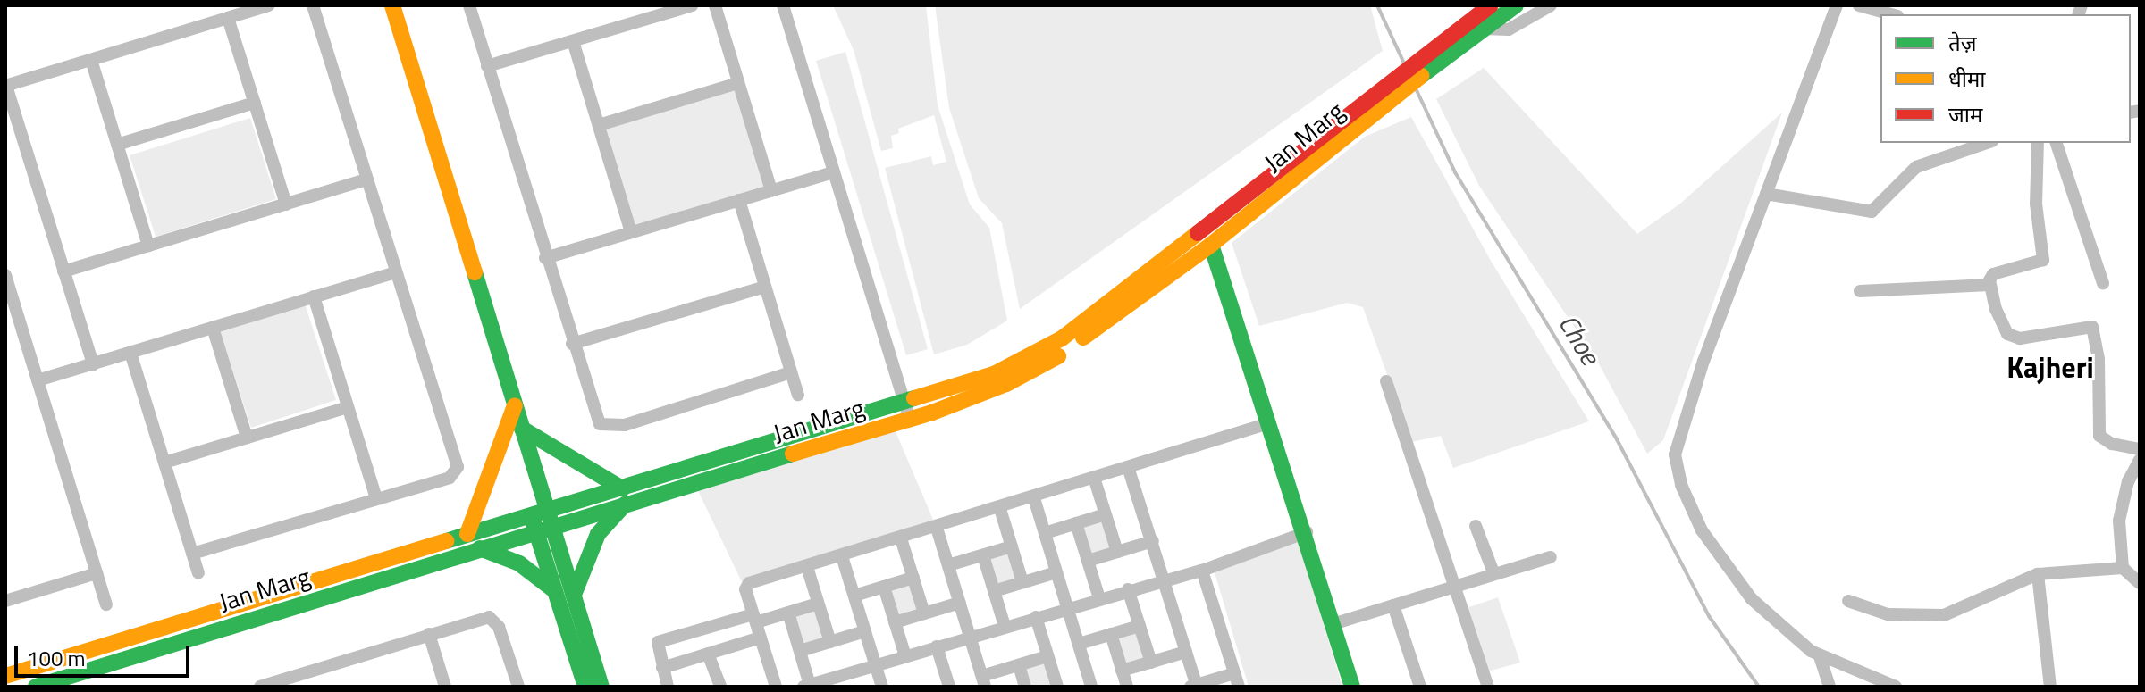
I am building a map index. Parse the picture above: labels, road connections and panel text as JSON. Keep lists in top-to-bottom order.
{
  "streets": {
    "main road": ["Jan Marg"]
  },
  "districts": ["Kajheri"],
  "water": ["Choe"],
  "legend": ["तेज़", "धीमा", "जाम"],
  "scale_bar": "100 m"
}
